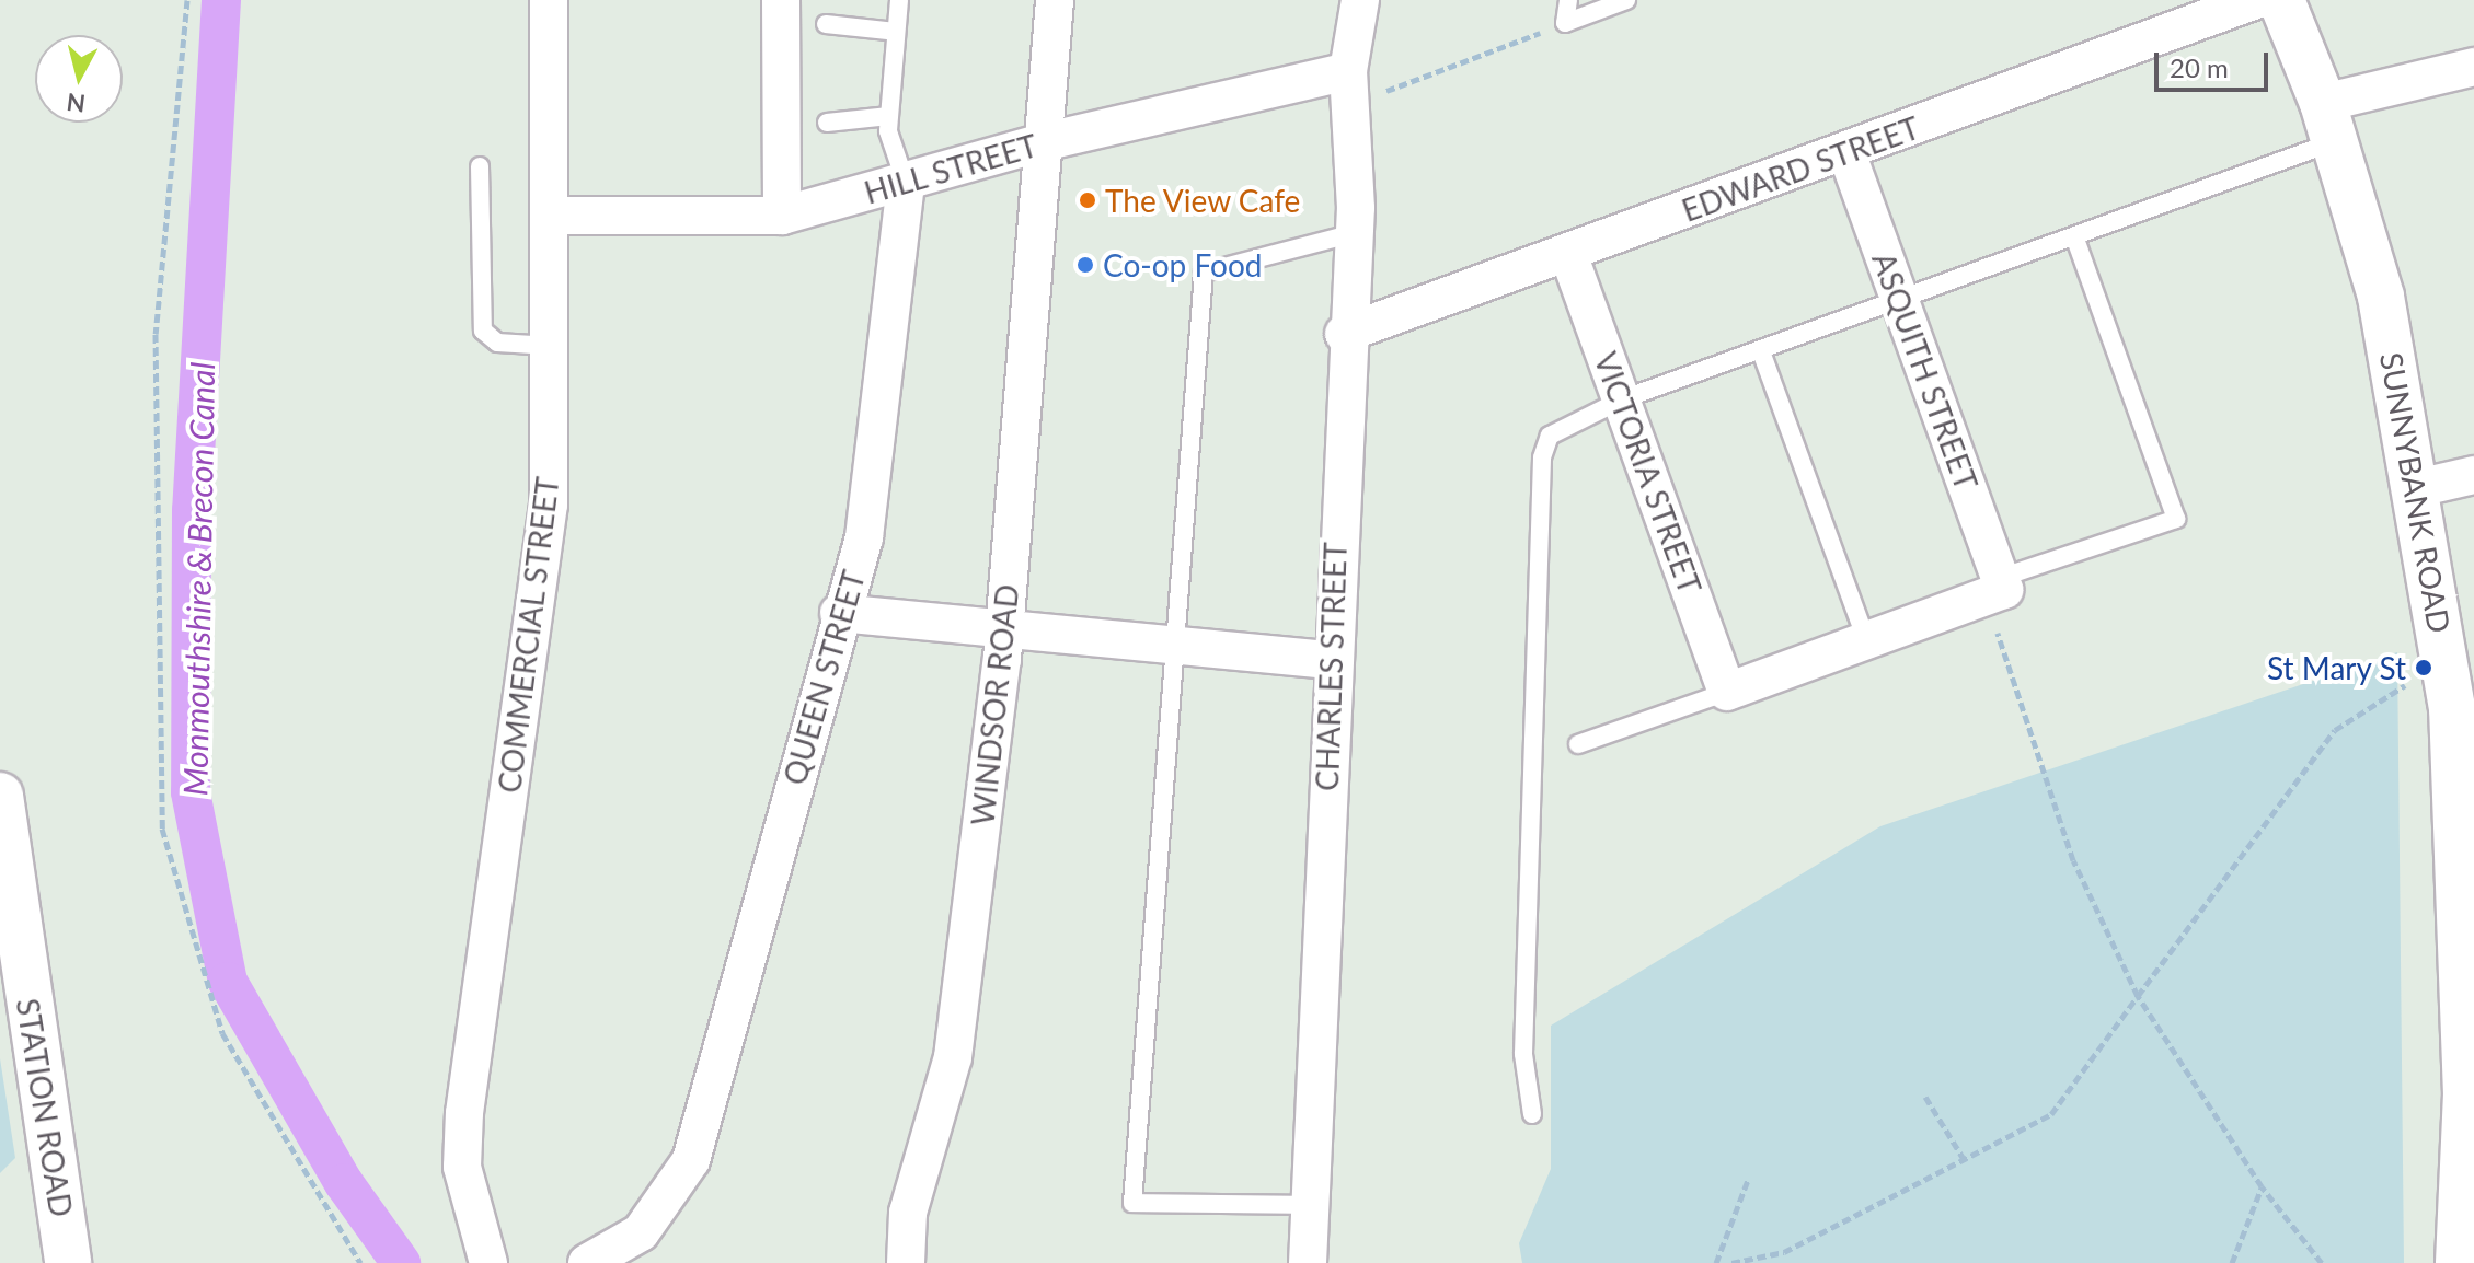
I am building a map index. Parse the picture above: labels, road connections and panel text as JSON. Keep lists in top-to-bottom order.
{
  "streets": {
    "street": [
      "HILL STREET",
      "EDWARD STREET",
      "ASQUITH STREET",
      "VICTORIA STREET",
      "SUNNYBANK ROAD",
      "COMMERCIAL STREET",
      "CHARLES STREET",
      "QUEEN STREET",
      "WINDSOR ROAD",
      "STATION ROAD"
    ]
  },
  "crossings": [
    ["HILL STREET", "COMMERCIAL STREET"],
    ["HILL STREET", "CHARLES STREET"],
    ["HILL STREET", "QUEEN STREET"],
    ["HILL STREET", "WINDSOR ROAD"],
    ["EDWARD STREET", "ASQUITH STREET"],
    ["EDWARD STREET", "VICTORIA STREET"],
    ["EDWARD STREET", "CHARLES STREET"]
  ],
  "water": ["Monmouthshire & Brecon Canal"],
  "places": ["The View Cafe", "Co-op Food", "St Mary St"],
  "scale_bar": "20 m",
  "north": "bottom"
}
